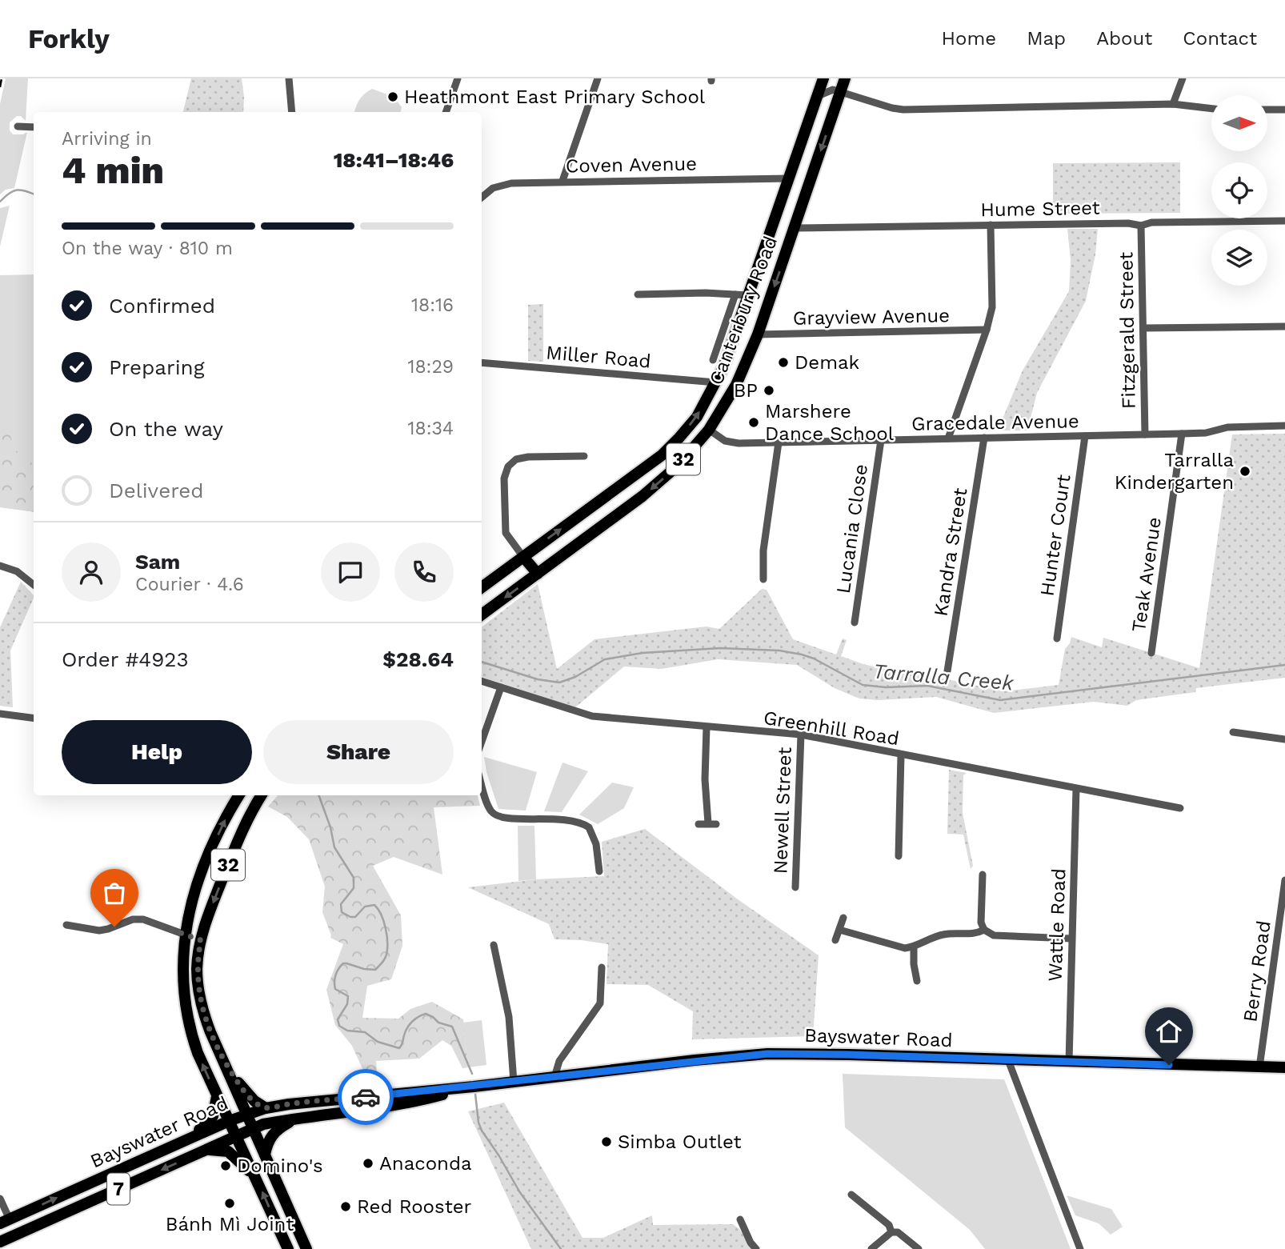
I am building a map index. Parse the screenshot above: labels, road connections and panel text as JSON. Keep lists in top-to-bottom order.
{
  "streets": {
    "main road": [
      "Canterbury Road",
      "32",
      "Bayswater Road",
      "7"
    ],
    "street": [
      "Coven Avenue",
      "Hume Street",
      "Grayview Avenue",
      "Fitzgerald Street",
      "Miller Road",
      "Gracedale Avenue",
      "Lucania Close",
      "Hunter Court",
      "Kandra Street",
      "Teak Avenue",
      "Greenhill Road",
      "Newell Street",
      "Wattle Road",
      "Berry Road"
    ]
  },
  "crossings": [
    ["Coven Avenue", "Canterbury Road"],
    ["Hume Street", "Canterbury Road"],
    ["Hume Street", "Fitzgerald Street"],
    ["Canterbury Road", "Grayview Avenue"],
    ["Canterbury Road", "Miller Road"],
    ["Canterbury Road", "Gracedale Avenue"],
    ["Fitzgerald Street", "Gracedale Avenue"],
    ["Gracedale Avenue", "Lucania Close"],
    ["Gracedale Avenue", "Hunter Court"],
    ["Gracedale Avenue", "Kandra Street"],
    ["Gracedale Avenue", "Teak Avenue"],
    ["32", "Bayswater Road"],
    ["Greenhill Road", "Newell Street"],
    ["Greenhill Road", "Wattle Road"],
    ["Wattle Road", "Bayswater Road"],
    ["Berry Road", "Bayswater Road"]
  ],
  "water": ["Tarralla Creek"],
  "places": [
    "Heathmont East Primary School",
    "Demak",
    "BP",
    "Marshere Dance School",
    "Tarralla Kindergarten",
    "Simba Outlet",
    "Anaconda",
    "Domino's",
    "Bánh Mì Joint",
    "Red Rooster"
  ],
  "north": "right",
  "page": {
    "header": "Forkly",
    "nav": [
      "Home",
      "Map",
      "About",
      "Contact"
    ],
    "heading": ["4 min", "Arriving in", "18:41–18:46"],
    "panel": [
      "Sam",
      "Courier · 4.6",
      "Order #4923",
      "$28.64"
    ],
    "bar": "On the way · 810 m",
    "list": [
      ["Confirmed", "18:16"],
      ["Preparing", "18:29"],
      ["On the way", "18:34"],
      "Delivered"
    ],
    "buttons": ["Help", "Share"]
  }
}
